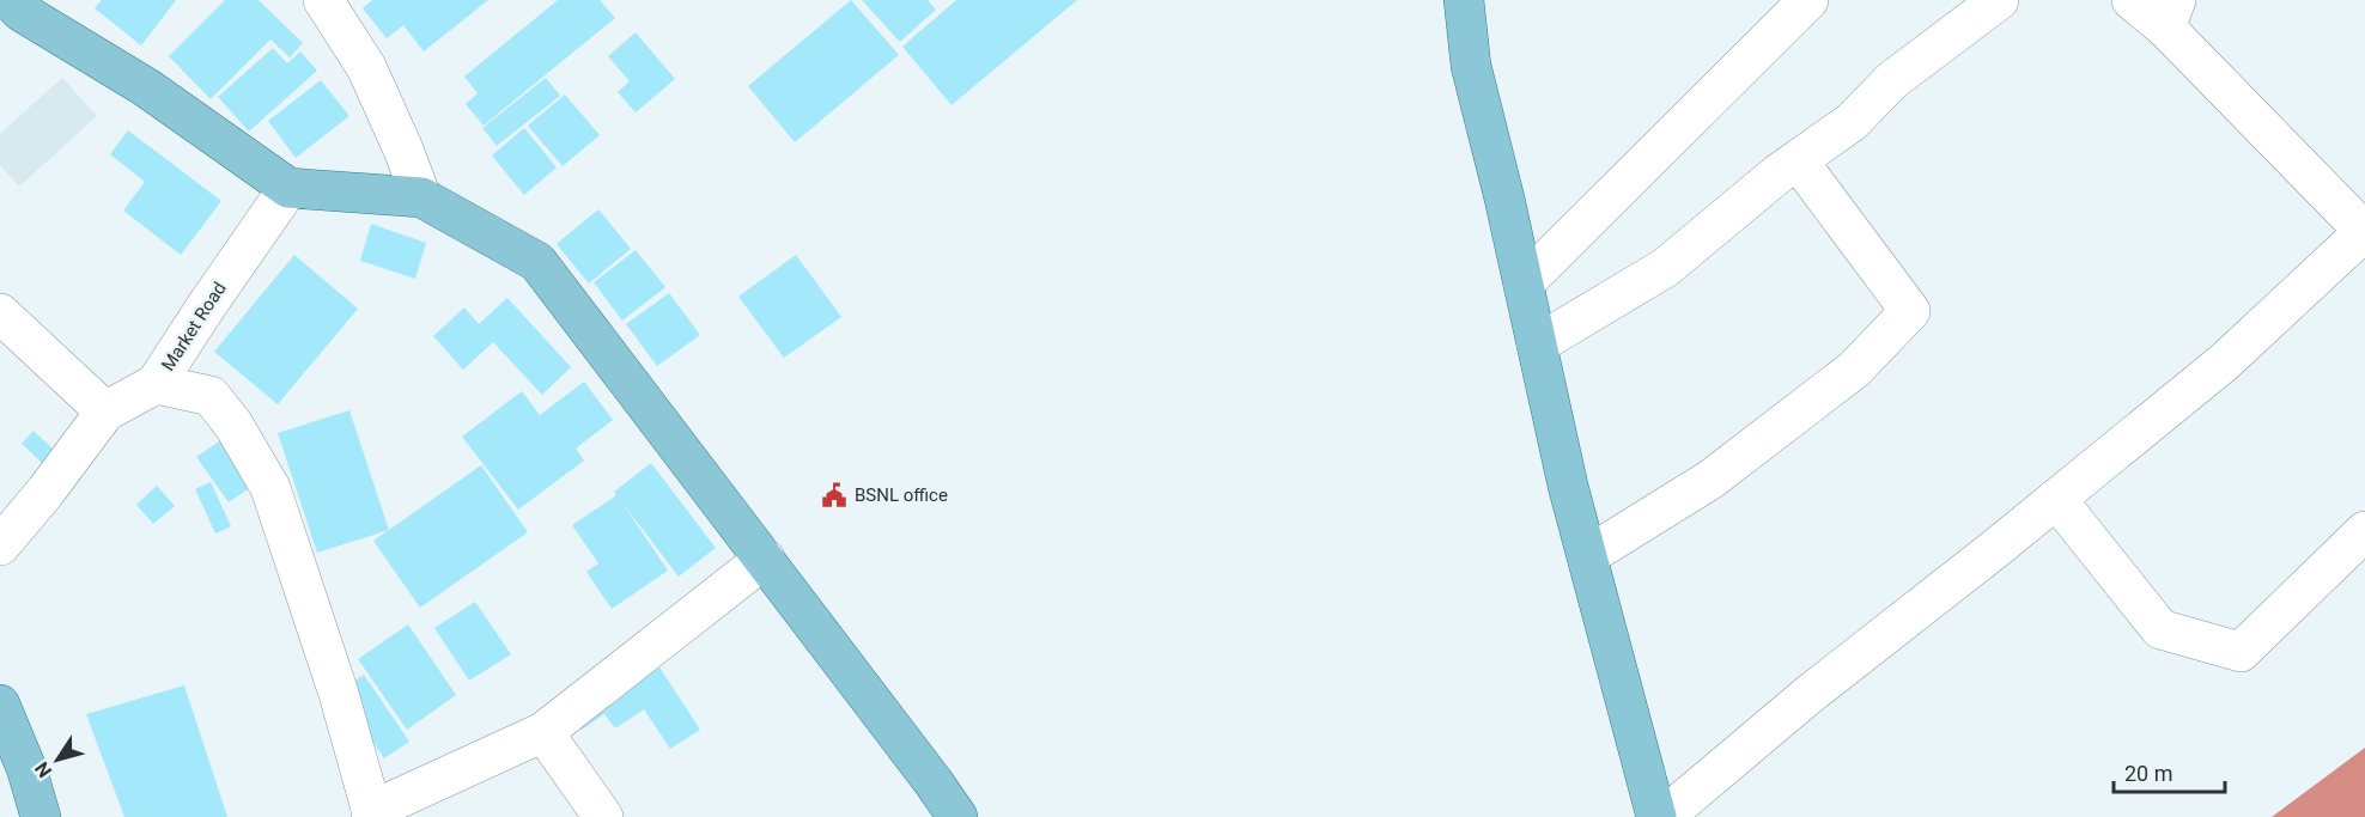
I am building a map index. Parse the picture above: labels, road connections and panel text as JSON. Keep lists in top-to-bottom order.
{
  "streets": {
    "street": ["Market Road"]
  },
  "places": {
    "public building": ["BSNL office"]
  },
  "scale_bar": "20 m",
  "north": "bottom left"
}
